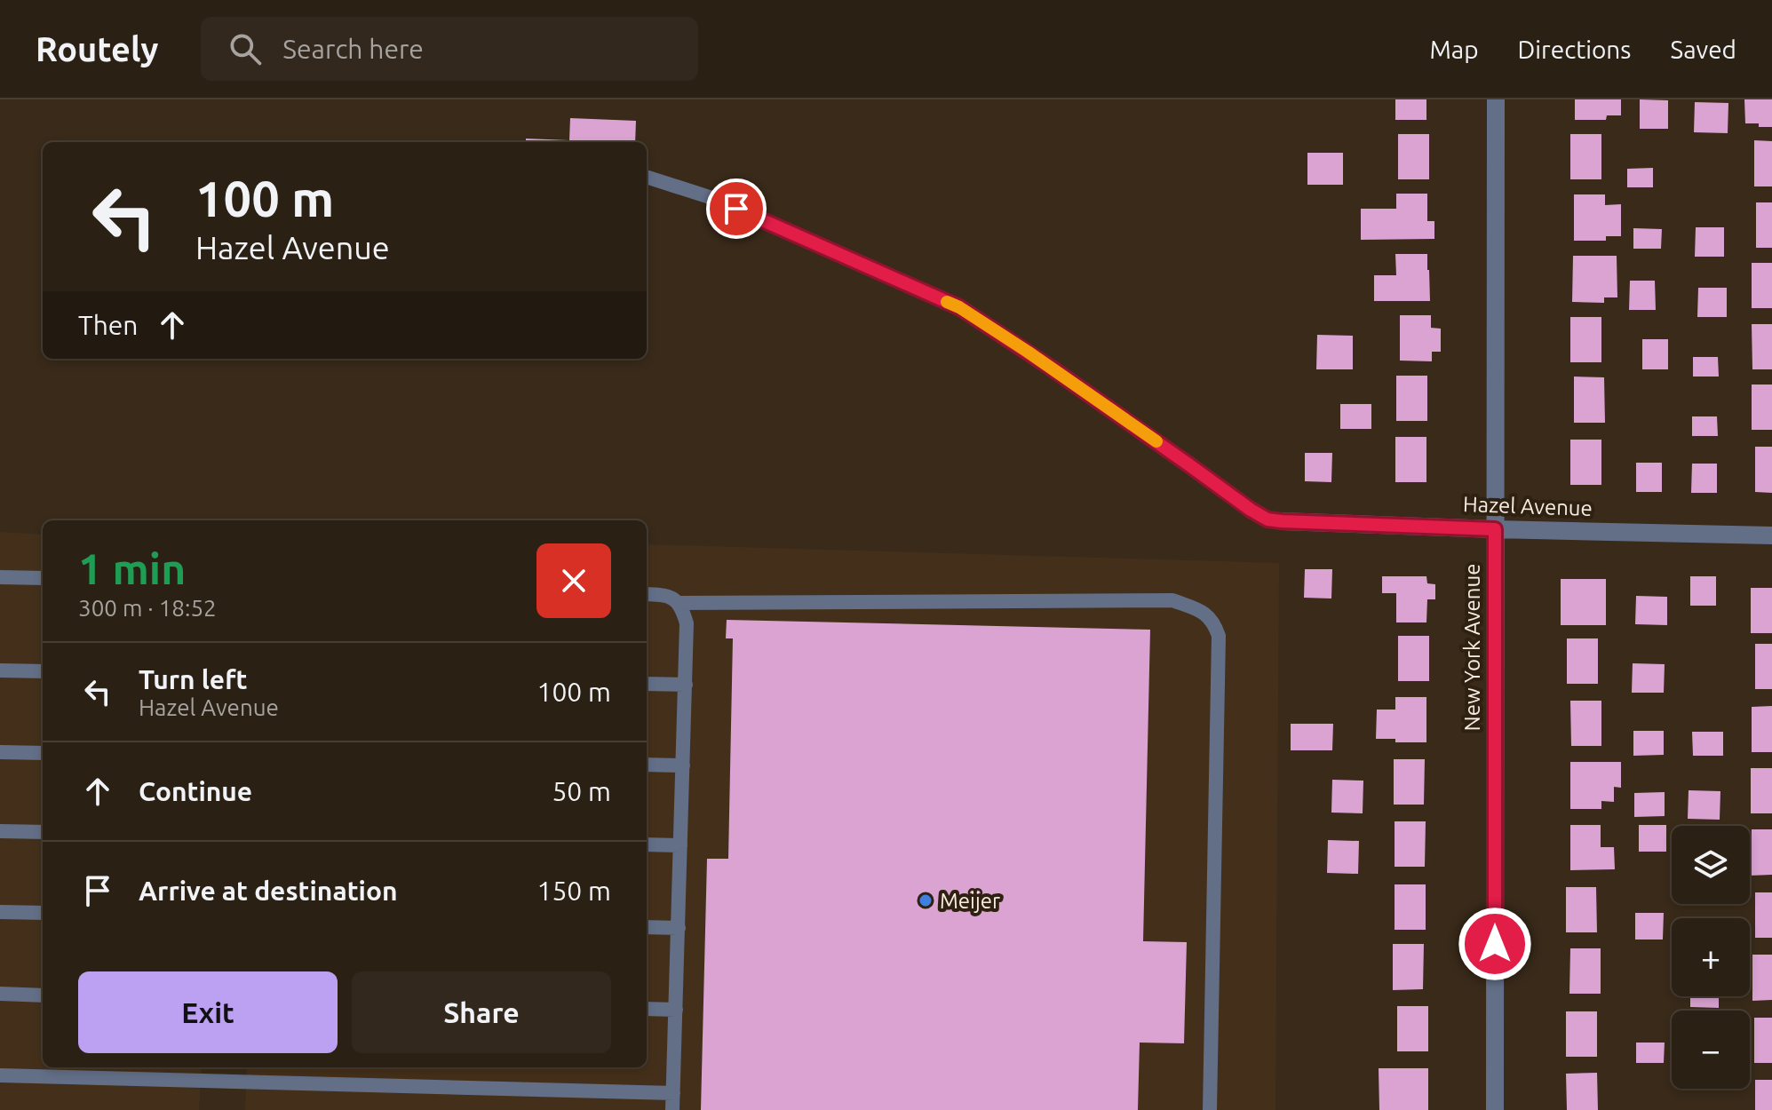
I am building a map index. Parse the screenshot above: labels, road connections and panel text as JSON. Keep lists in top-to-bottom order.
{
  "streets": {
    "street": ["Hazel Avenue", "New York Avenue"]
  },
  "crossings": [
    ["Hazel Avenue", "New York Avenue"]
  ],
  "places": ["Meijer"],
  "page": {
    "header": "Routely",
    "search": "Search here",
    "nav": ["Map", "Directions", "Saved"],
    "turn": ["100 m", "Hazel Avenue"],
    "then": "Then",
    "heading": ["1 min", "300 m · 18:52"],
    "list": [
      {
        "name": "Turn left",
        "note": "Hazel Avenue",
        "value": "100 m"
      },
      {
        "name": "Continue",
        "value": "50 m"
      },
      {
        "name": "Arrive at destination",
        "value": "150 m"
      }
    ],
    "map_buttons": ["+", "−"],
    "buttons": ["Exit", "Share"]
  }
}
